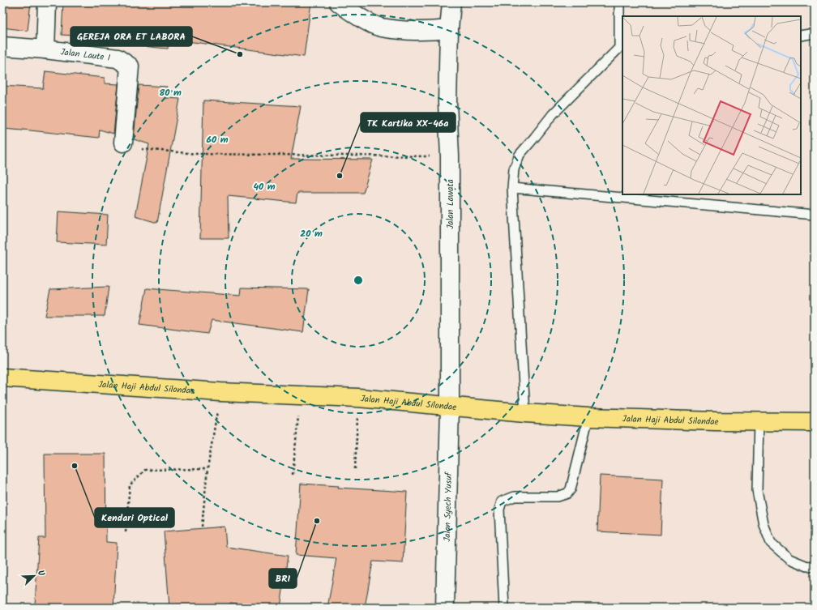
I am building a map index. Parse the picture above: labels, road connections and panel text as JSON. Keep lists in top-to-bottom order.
{
  "streets": {
    "highway": ["Jalan Haji Abdul Silondae"],
    "street": ["Jalan Laute I", "Jalan Lawata", "Jalan Syech Yusuf"]
  },
  "crossings": [
    ["Jalan Lawata", "Jalan Haji Abdul Silondae"],
    ["Jalan Lawata", "Jalan Syech Yusuf"],
    ["Jalan Haji Abdul Silondae", "Jalan Syech Yusuf"]
  ],
  "places": [
    "GEREJA ORA ET LABORA",
    "TK Kartika XX-46a",
    "Kendari Optical",
    "BRI"
  ],
  "north": "top right",
  "rings": [
    "80 m",
    "60 m",
    "40 m",
    "20 m"
  ]
}
